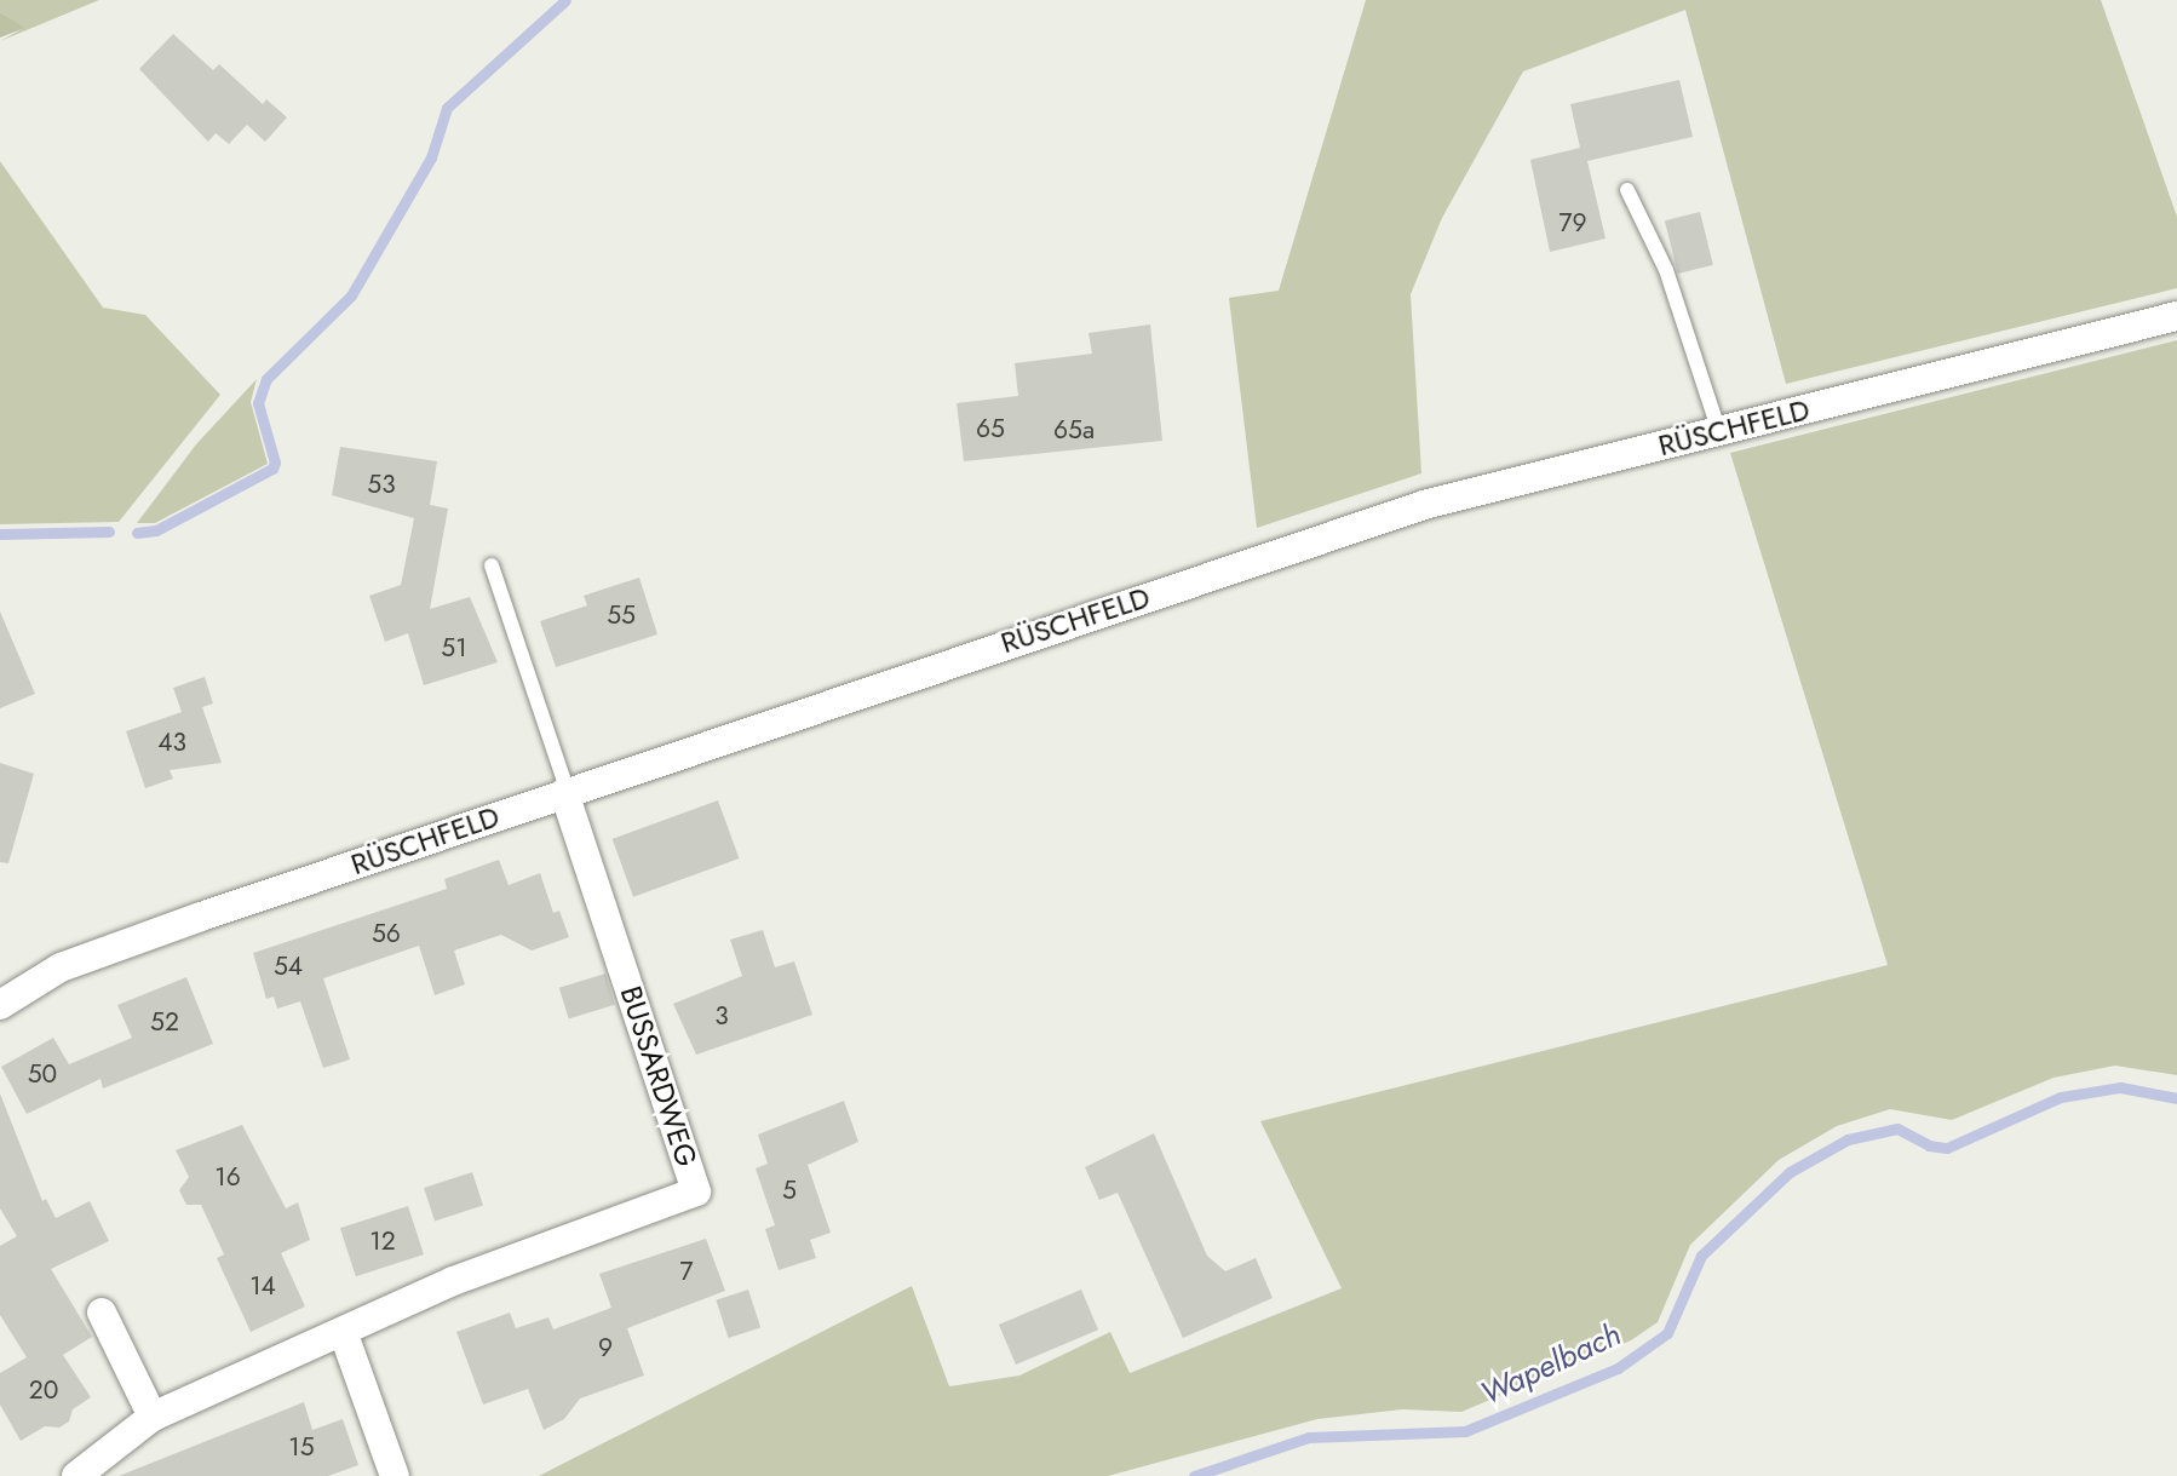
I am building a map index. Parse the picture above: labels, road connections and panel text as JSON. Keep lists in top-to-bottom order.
{
  "streets": {
    "street": ["RÜSCHFELD", "BUSSARDWEG"]
  },
  "crossings": [
    ["RÜSCHFELD", "BUSSARDWEG"]
  ],
  "water": ["Wapelbach"],
  "house_numbers": [
    "79",
    "65",
    "65a",
    "53",
    "55",
    "51",
    "43",
    "56",
    "54",
    "3",
    "52",
    "50",
    "16",
    "5",
    "12",
    "7",
    "14",
    "9",
    "20",
    "15"
  ]
}
